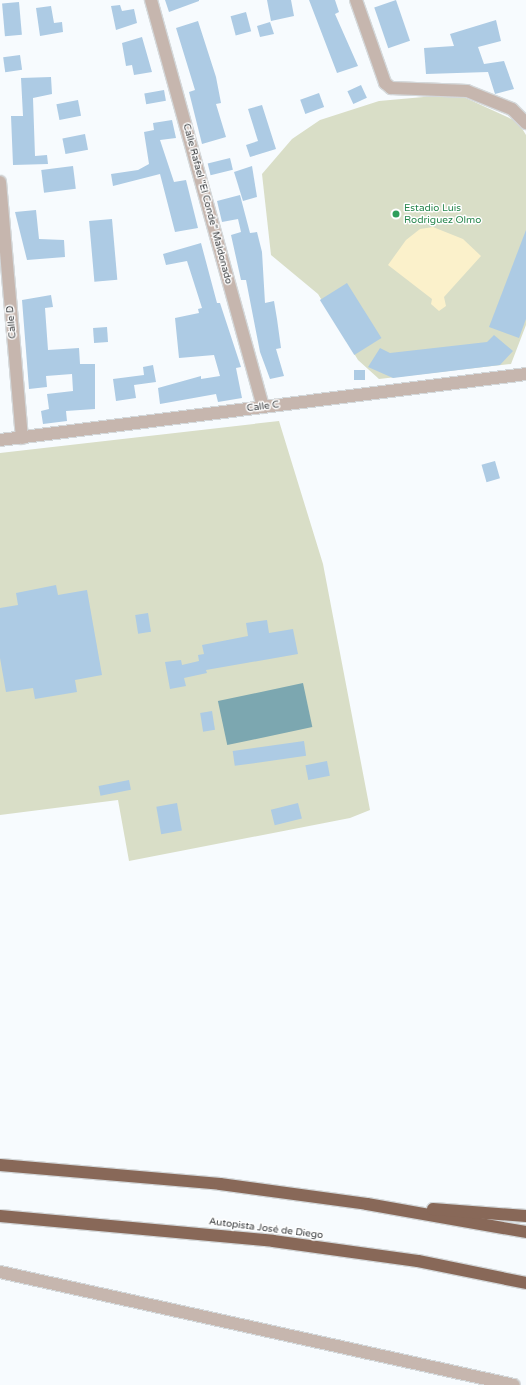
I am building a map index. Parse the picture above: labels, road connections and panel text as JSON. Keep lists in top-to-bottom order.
{
  "streets": {
    "highway": ["Autopista José de Diego"],
    "street": ["Calle Rafael \"El Conde\" Maldonado", "Calle D", "Calle C"]
  },
  "crossings": [
    ["Calle Rafael \"El Conde\" Maldonado", "Calle C"],
    ["Calle D", "Calle C"]
  ],
  "places": ["Estadio Luis Rodriguez Olmo"]
}
